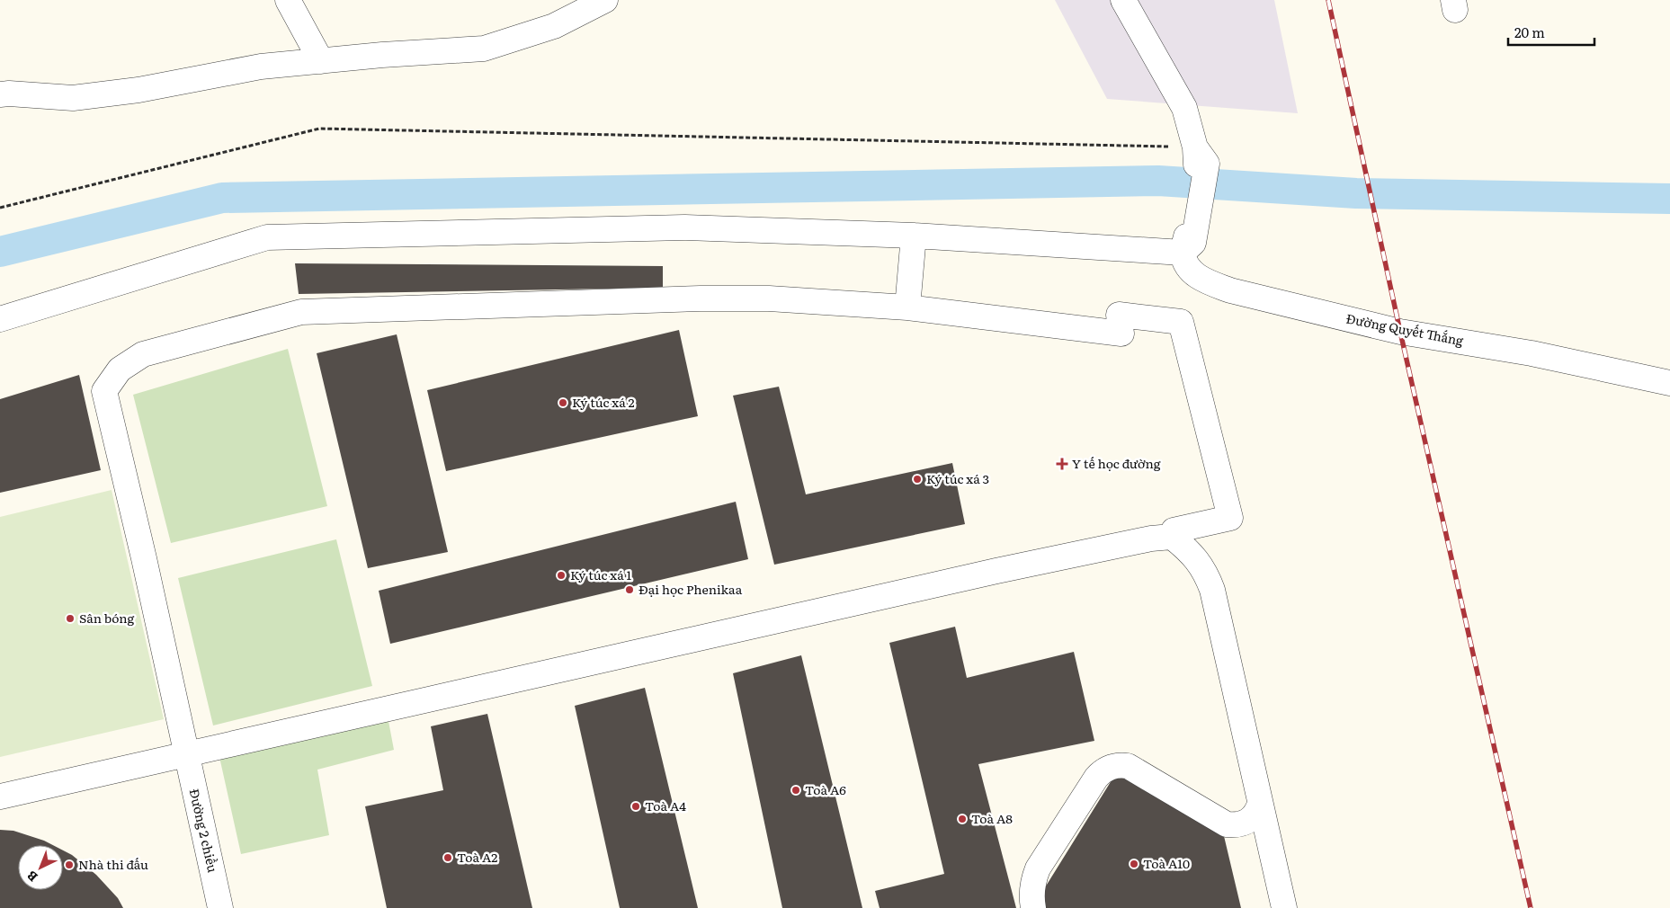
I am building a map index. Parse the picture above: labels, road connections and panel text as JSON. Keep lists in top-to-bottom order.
{
  "streets": {
    "street": ["Đường Quyết Thắng", "Đường 2 chiều"]
  },
  "places": {
    "other": [
      "Ký túc xá 2",
      "Ký túc xá 3",
      "Ký túc xá 1",
      "Đại học Phenikaa",
      "Sân bóng",
      "Toà A6",
      "Toà A4",
      "Toà A8",
      "Toà A2",
      "Toà A10",
      "Nhà thi đấu"
    ],
    "health": ["Y tế học đường"]
  },
  "scale_bar": "20 m",
  "north": "bottom left"
}
